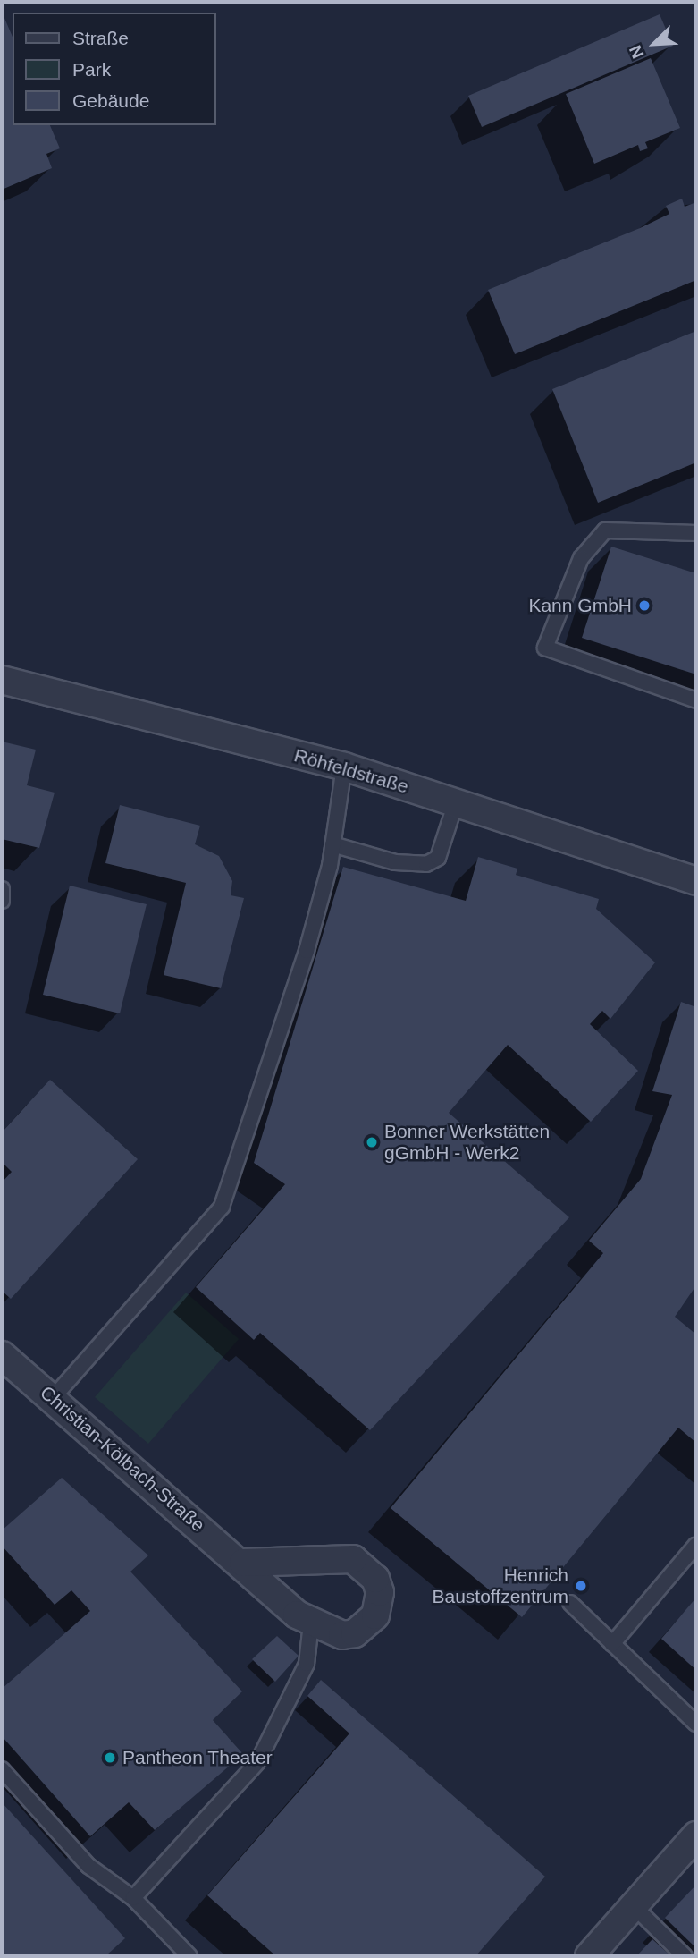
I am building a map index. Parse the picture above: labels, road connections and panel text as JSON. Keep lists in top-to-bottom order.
{
  "streets": {
    "street": ["Röhfeldstraße", "Christian-Kölbach-Straße"]
  },
  "places": [
    "Kann GmbH",
    "Bonner Werkstätten gGmbH - Werk2",
    "Henrich Baustoffzentrum",
    "Pantheon Theater"
  ],
  "legend": ["Straße", "Park", "Gebäude"],
  "north": "bottom left"
}
